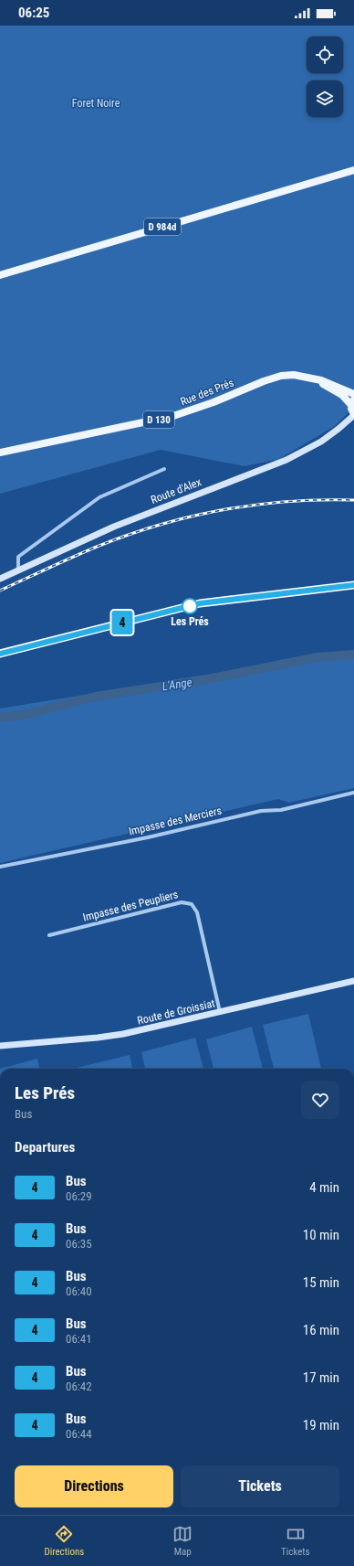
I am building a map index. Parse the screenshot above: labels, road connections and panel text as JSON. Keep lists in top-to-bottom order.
{
  "streets": {
    "main road": ["D 984d", "Rue des Prés", "D 130"],
    "street": [
      "Route d'Alex",
      "Impasse des Merciers",
      "Impasse des Peupliers",
      "Route de Groissiat"
    ]
  },
  "crossings": [
    ["Impasse des Peupliers", "Route de Groissiat"]
  ],
  "water": ["L'Ange"],
  "parks": ["Foret Noire"],
  "places": ["Les Prés"],
  "lines": ["bus line 4"],
  "page": {
    "status": "06:25",
    "on_map": "4",
    "heading": [
      ["Les Prés", "Bus"],
      "Departures"
    ],
    "list": [
      {
        "mark": "4",
        "name": "Bus",
        "note": "06:29",
        "value": "4 min"
      },
      {
        "mark": "4",
        "name": "Bus",
        "note": "06:35",
        "value": "10 min"
      },
      {
        "mark": "4",
        "name": "Bus",
        "note": "06:40",
        "value": "15 min"
      },
      {
        "mark": "4",
        "name": "Bus",
        "note": "06:41",
        "value": "16 min"
      },
      {
        "mark": "4",
        "name": "Bus",
        "note": "06:42",
        "value": "17 min"
      },
      {
        "mark": "4",
        "name": "Bus",
        "note": "06:44",
        "value": "19 min"
      }
    ],
    "buttons": ["Directions", "Tickets"],
    "tabs": ["Directions", "Map", "Tickets"]
  }
}
